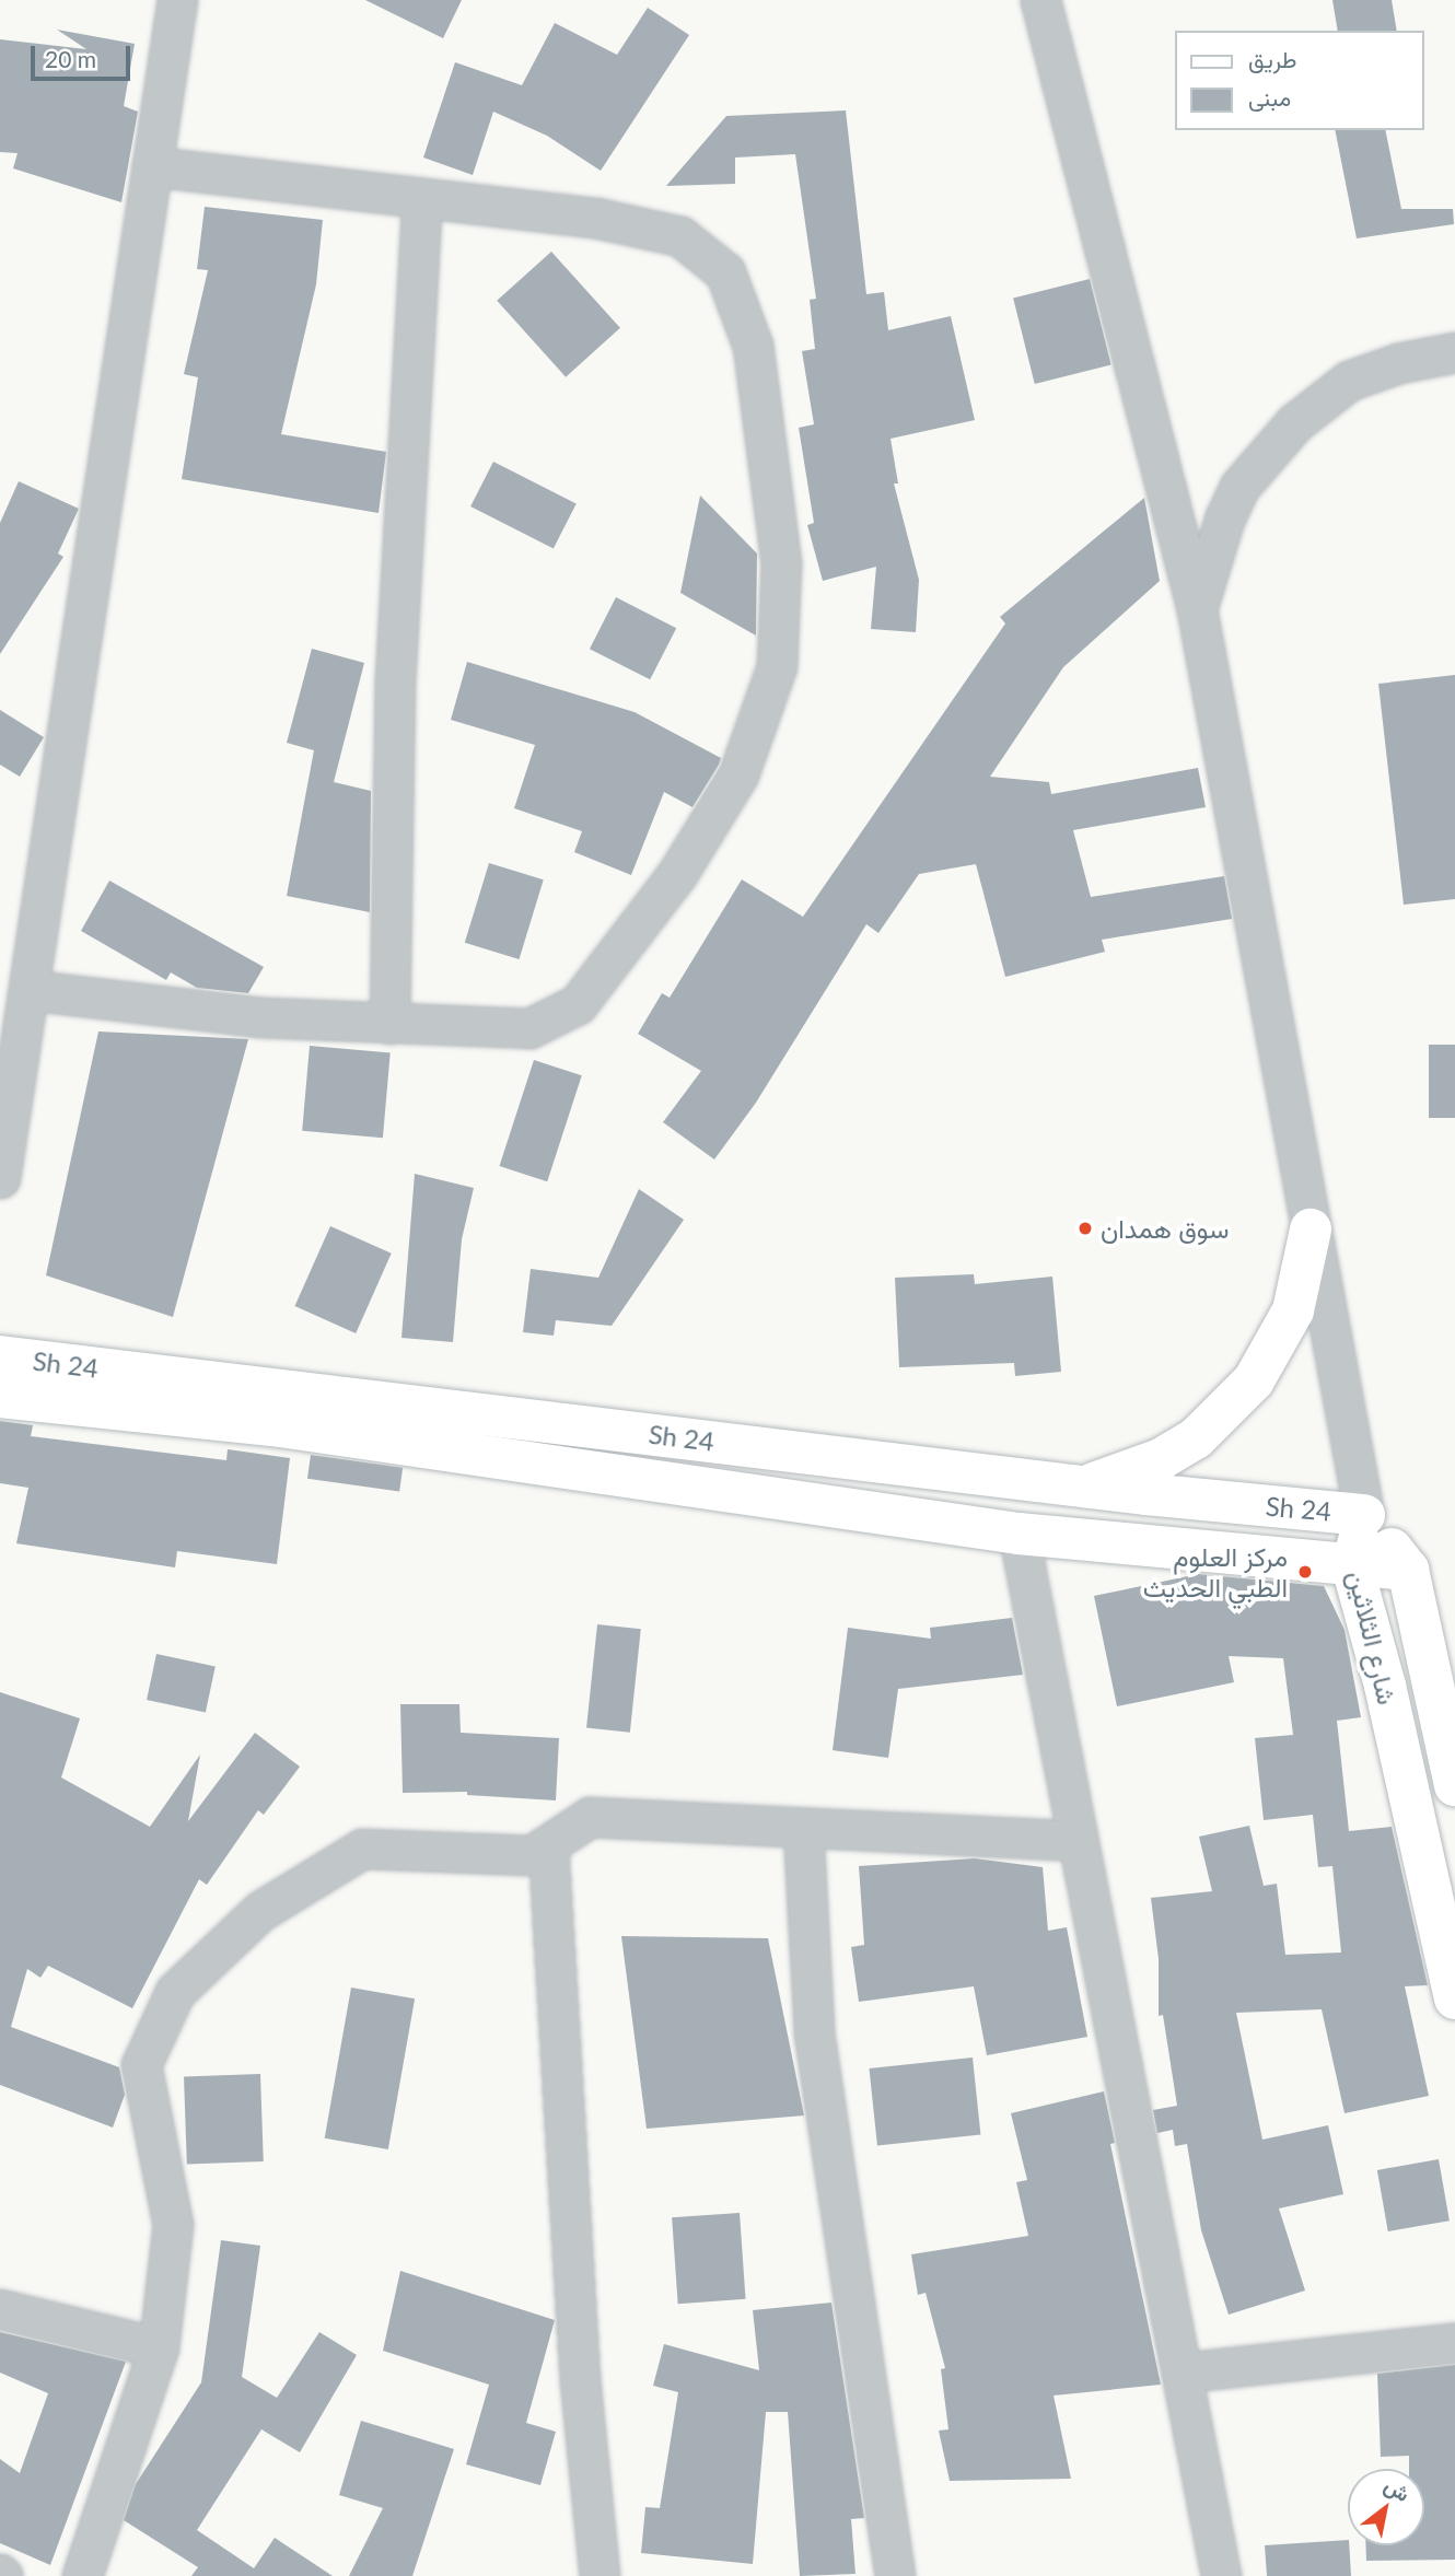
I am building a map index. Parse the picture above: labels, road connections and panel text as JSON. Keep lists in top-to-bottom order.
{
  "streets": {
    "street": ["Sh 24", "شارع الثلاثين"]
  },
  "crossings": [
    ["Sh 24", "شارع الثلاثين"]
  ],
  "places": ["سوق همدان", "مركز العلوم الطبي الحديث"],
  "legend": ["طريق", "مبنى"],
  "scale_bar": "20 m",
  "north": "top right"
}
